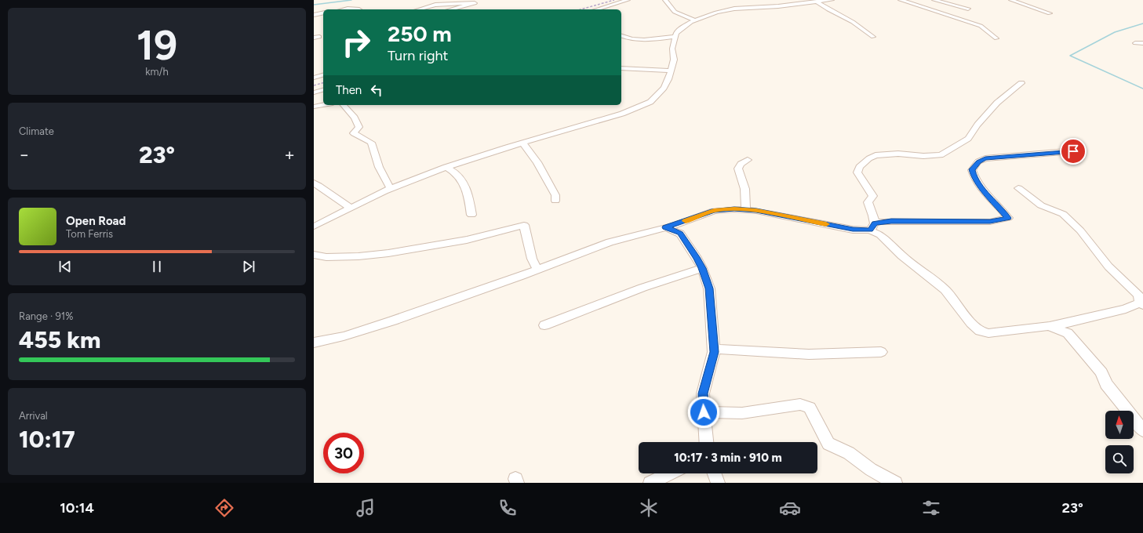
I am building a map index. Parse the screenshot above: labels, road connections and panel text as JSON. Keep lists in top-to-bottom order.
{
  "north": "top",
  "page": {
    "tile": [
      ["19", "km/h"],
      "Climate",
      ["Range · 91%", "455 km"],
      ["Arrival", "10:17"]
    ],
    "turn": ["250 m", "Turn right"],
    "then": "Then",
    "heat": ["−", "23°", "+"],
    "song": ["Open Road", "Tom Ferris"],
    "limit": "30",
    "trip": "10:17 · 3 min · 910 m",
    "tabs": ["10:14", "23°"]
  }
}
